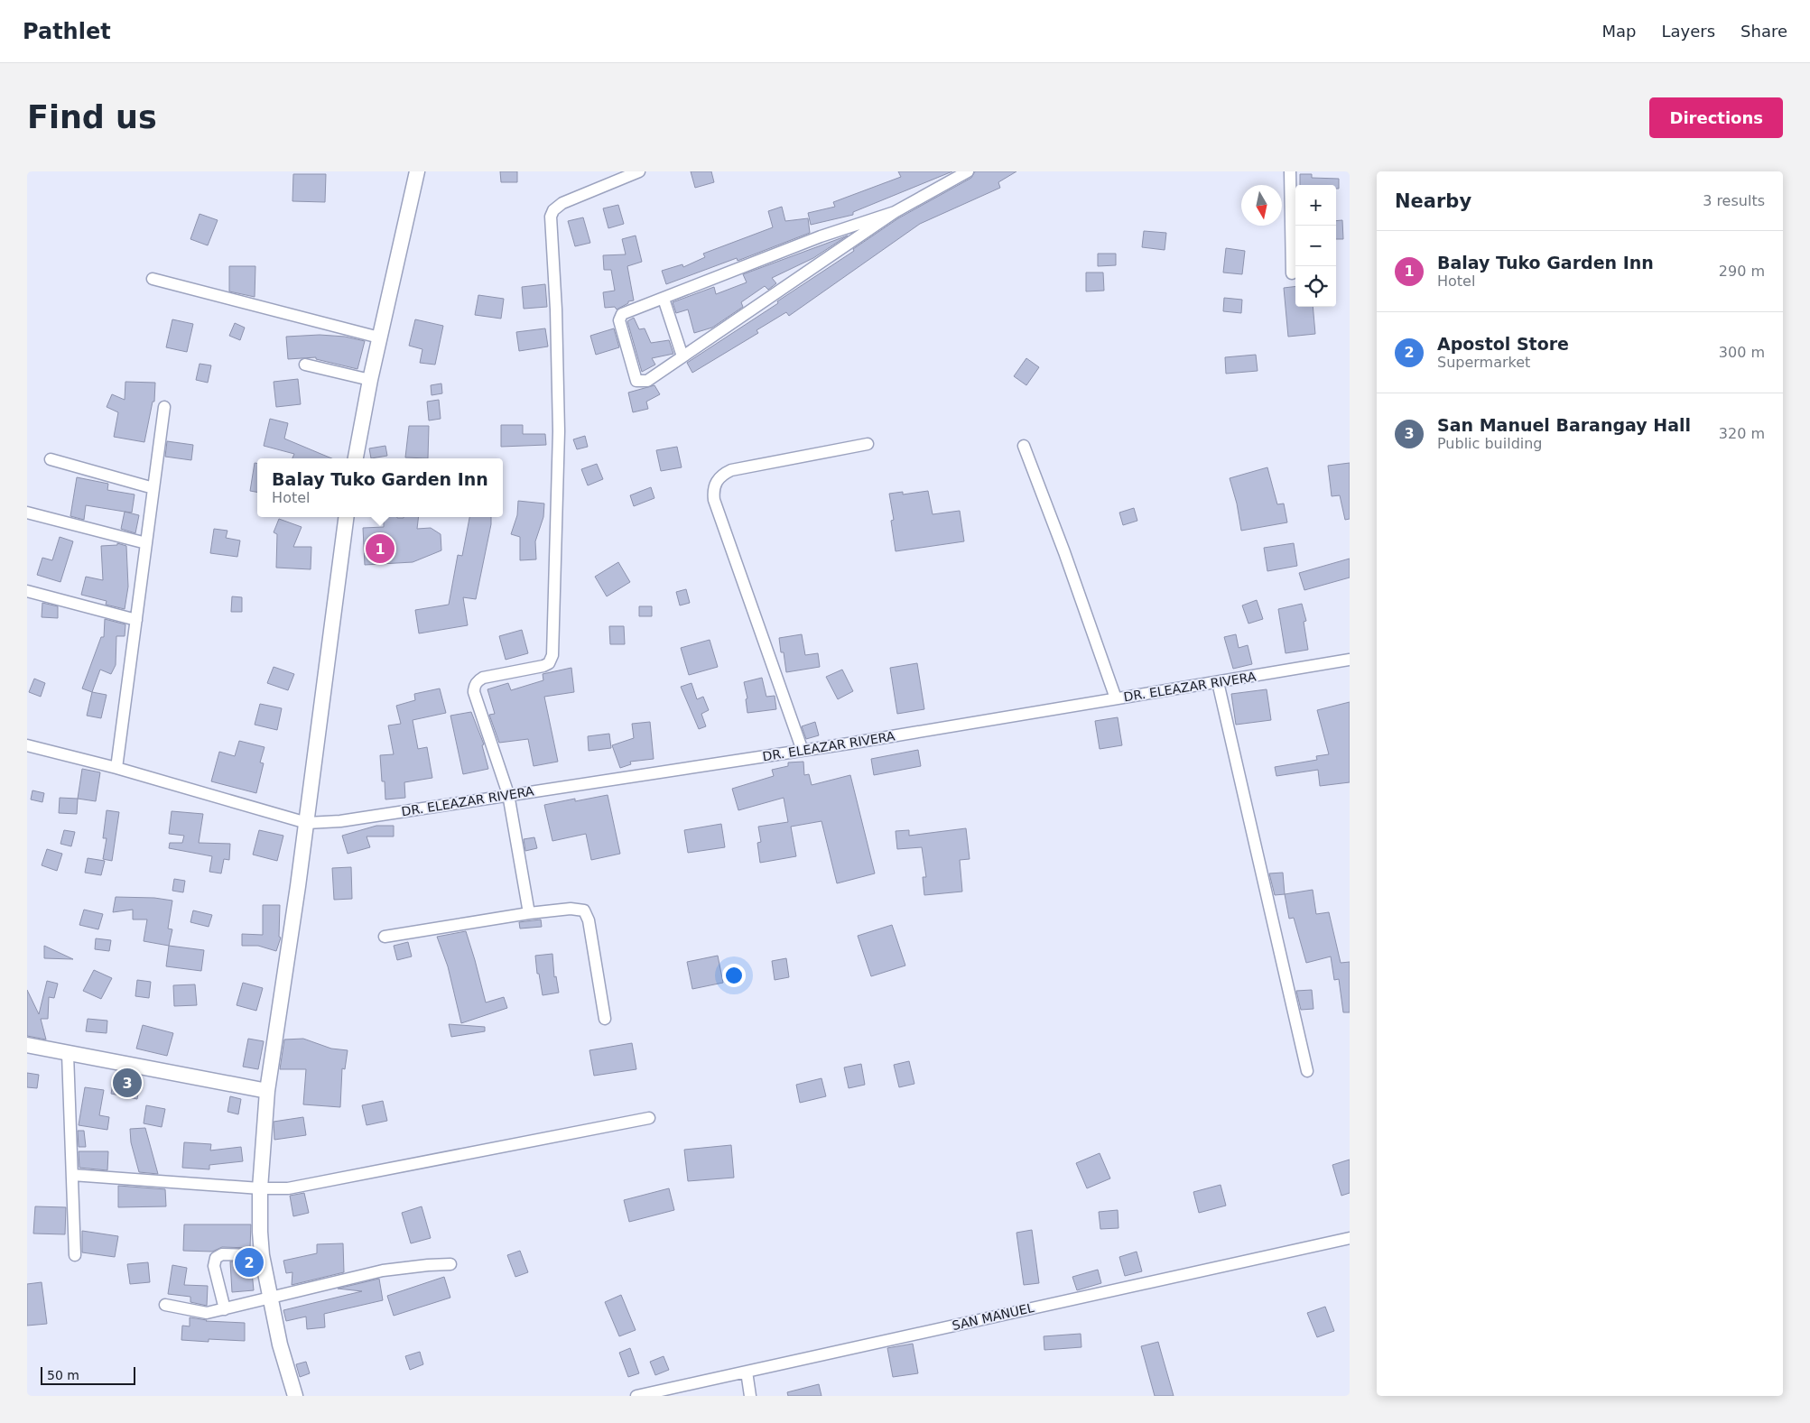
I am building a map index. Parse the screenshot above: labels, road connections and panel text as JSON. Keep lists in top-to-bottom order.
{
  "streets": {
    "street": ["DR. ELEAZAR RIVERA", "SAN MANUEL"]
  },
  "scale_bar": "50 m",
  "north": "bottom",
  "page": {
    "header": "Pathlet",
    "nav": ["Map", "Layers", "Share"],
    "buttons": "Directions",
    "title": "Find us",
    "heading": ["Nearby", "3 results"],
    "map_buttons": ["+", "−"],
    "list": [
      {
        "mark": "1",
        "name": "Balay Tuko Garden Inn",
        "note": "Hotel",
        "value": "290 m"
      },
      {
        "mark": "2",
        "name": "Apostol Store",
        "note": "Supermarket",
        "value": "300 m"
      },
      {
        "mark": "3",
        "name": "San Manuel Barangay Hall",
        "note": "Public building",
        "value": "320 m"
      }
    ],
    "popup": ["Balay Tuko Garden Inn", "Hotel"],
    "pins": ["1", "3", "2"],
    "scale": "50 m"
  }
}
